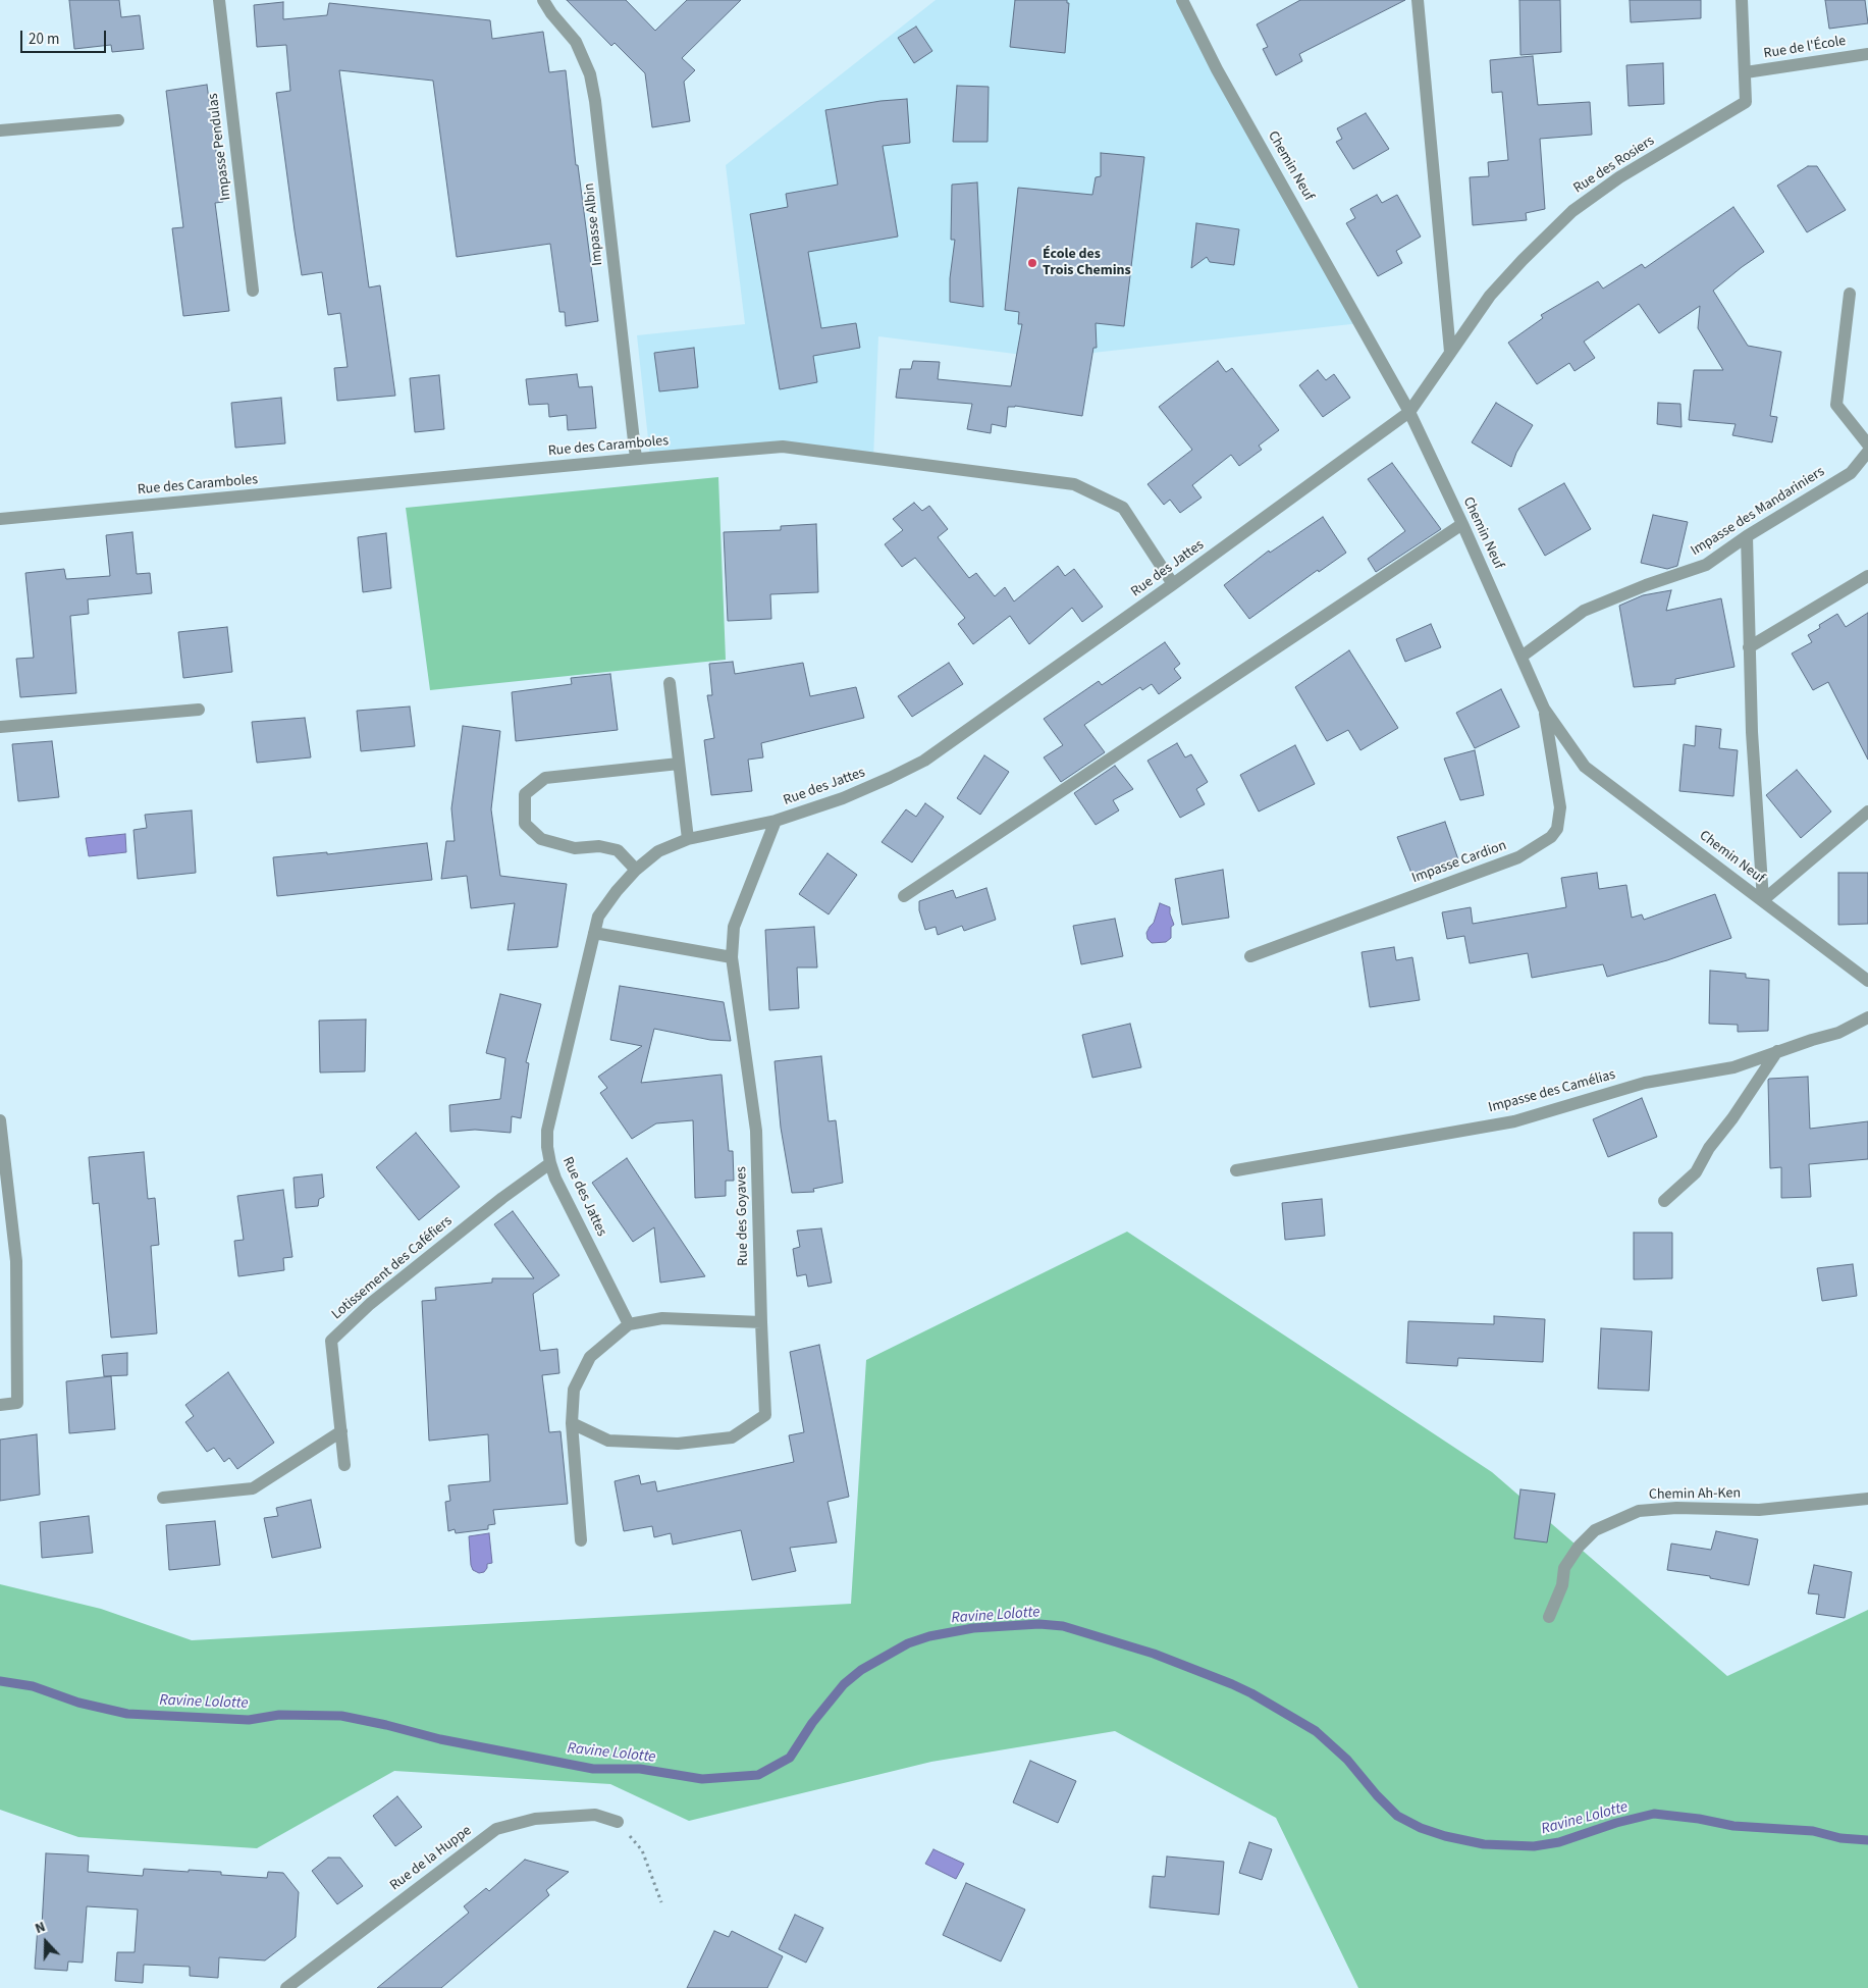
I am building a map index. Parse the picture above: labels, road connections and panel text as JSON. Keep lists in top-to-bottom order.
{
  "streets": {
    "street": [
      "Rue de l'École",
      "Impasse Pendulas",
      "Rue des Rosiers",
      "Chemin Neuf",
      "Impasse Albin",
      "Rue des Caramboles",
      "Impasse des Mandariniers",
      "Rue des Jattes",
      "Impasse Cardion",
      "Impasse des Camélias",
      "Rue des Goyaves",
      "Lotissement des Caféfiers",
      "Chemin Ah-Ken",
      "Rue de la Huppe"
    ]
  },
  "crossings": [
    ["Rue de l'École", "Rue des Rosiers"],
    ["Rue des Rosiers", "Chemin Neuf"],
    ["Rue des Rosiers", "Rue des Jattes"],
    ["Chemin Neuf", "Impasse des Mandariniers"],
    ["Chemin Neuf", "Rue des Jattes"],
    ["Chemin Neuf", "Impasse Cardion"],
    ["Impasse Albin", "Rue des Caramboles"],
    ["Rue des Caramboles", "Rue des Jattes"],
    ["Rue des Jattes", "Rue des Goyaves"],
    ["Rue des Jattes", "Lotissement des Caféfiers"]
  ],
  "water": ["Ravine Lolotte"],
  "places": ["École des Trois Chemins"],
  "scale_bar": "20 m",
  "north": "top"
}
